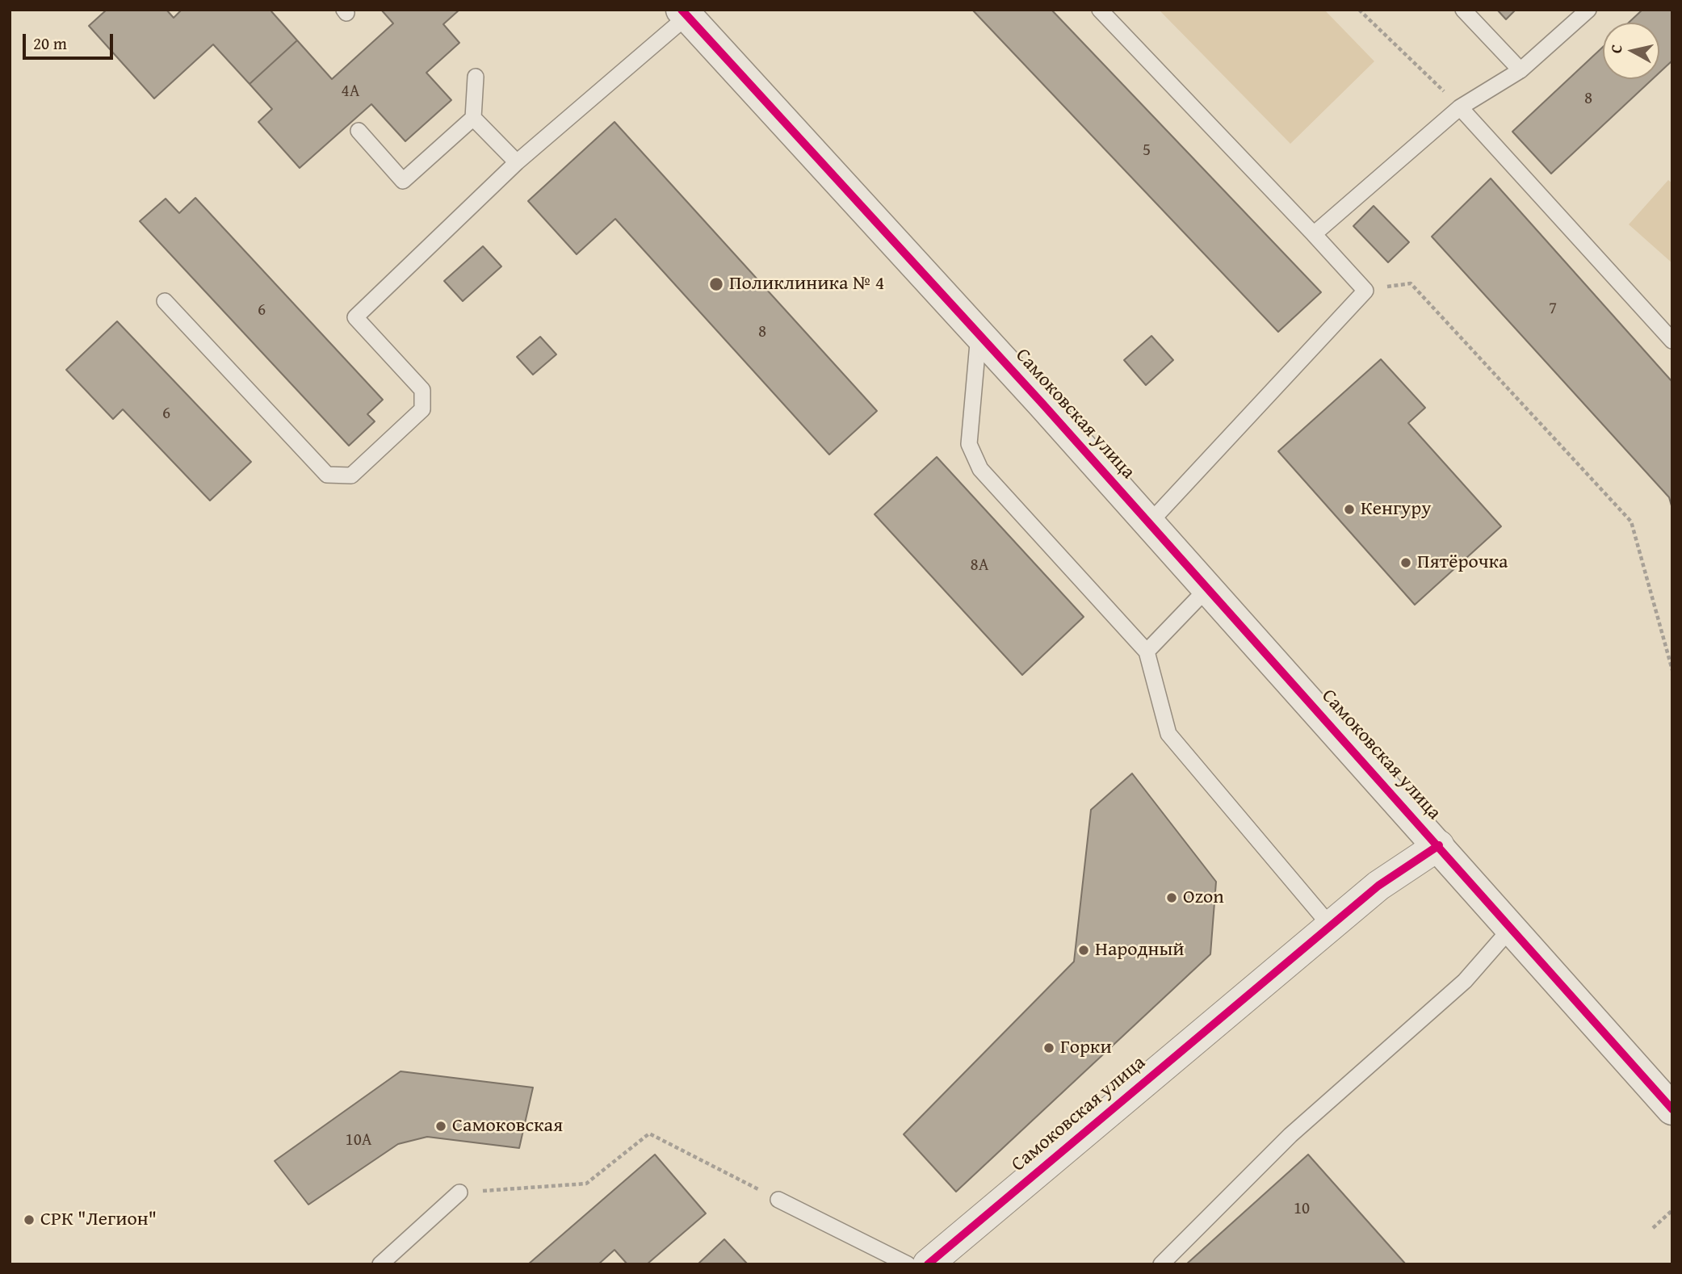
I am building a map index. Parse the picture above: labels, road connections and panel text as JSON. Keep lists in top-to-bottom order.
{
  "streets": {
    "street": ["Самоковская улица"]
  },
  "places": [
    "Поликлиника № 4",
    "Кенгуру",
    "Пятёрочка",
    "Ozon",
    "Народный",
    "Горки",
    "Самоковская",
    "СРК \"Легион\""
  ],
  "house_numbers": [
    "4А",
    "8",
    "5",
    "7",
    "6",
    "8",
    "6",
    "8А",
    "10А",
    "10"
  ],
  "scale_bar": "20 m",
  "north": "left"
}
